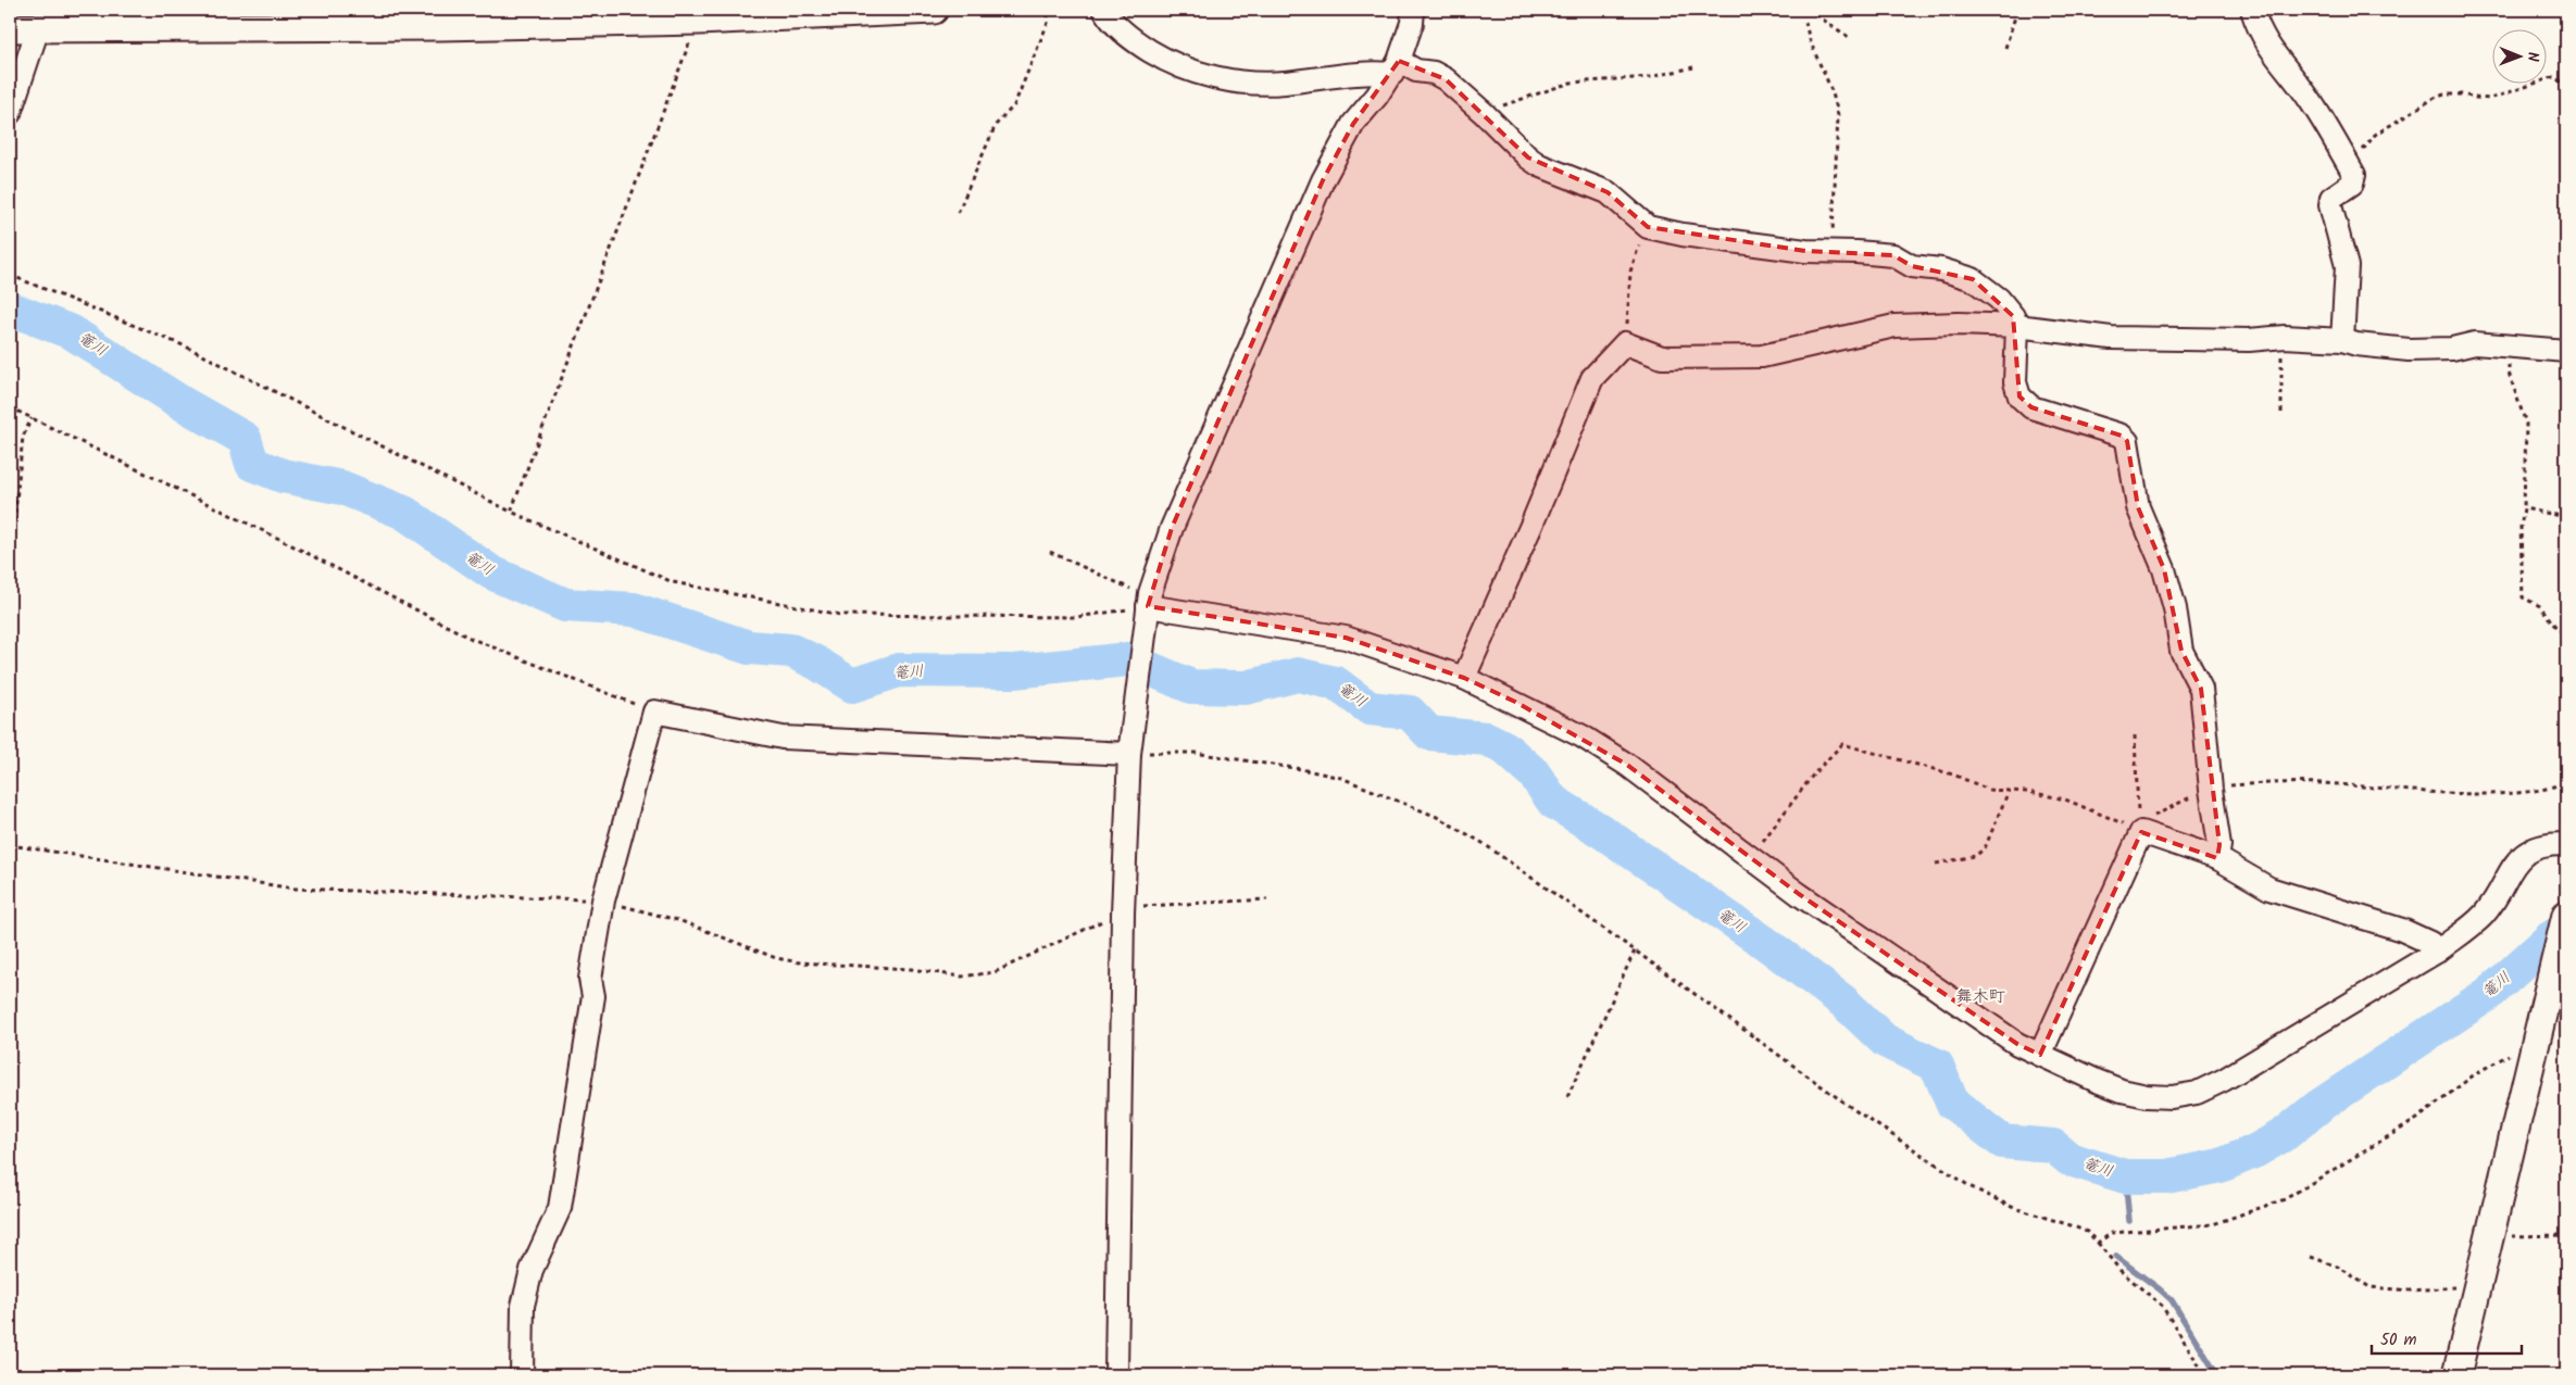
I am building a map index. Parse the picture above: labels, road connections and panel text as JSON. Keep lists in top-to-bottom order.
{
  "districts": ["舞木町"],
  "water": ["篭川"],
  "scale_bar": "50 m",
  "north": "right"
}
